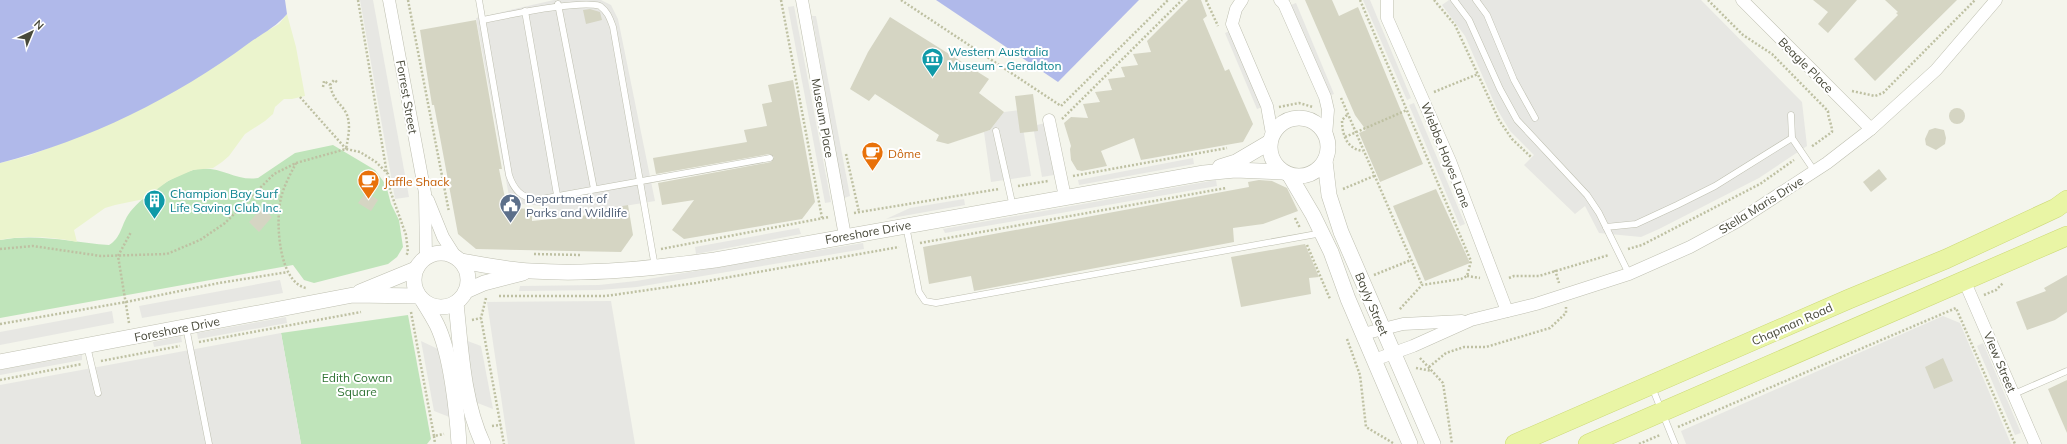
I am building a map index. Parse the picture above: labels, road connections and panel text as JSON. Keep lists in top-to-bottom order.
{
  "streets": {
    "main road": ["Chapman Road"],
    "street": [
      "Beagle Place",
      "Forrest Street",
      "Museum Place",
      "Wiebbe Hayes Lane",
      "Stella Maris Drive",
      "Foreshore Drive",
      "Bayly Street",
      "View Street"
    ]
  },
  "crossings": [
    ["Beagle Place", "Stella Maris Drive"],
    ["Forrest Street", "Foreshore Drive"],
    ["Museum Place", "Foreshore Drive"],
    ["Wiebbe Hayes Lane", "Stella Maris Drive"],
    ["Stella Maris Drive", "Bayly Street"],
    ["Foreshore Drive", "Bayly Street"]
  ],
  "parks": ["Edith Cowan Square"],
  "places": {
    "museum": ["Western Australia Museum - Geraldton"],
    "cafe": ["Dôme", "Jaffle Shack"],
    "building": ["Champion Bay Surf Life Saving Club Inc."],
    "public building": ["Department of Parks and Wildlife"]
  },
  "north": "top right"
}
